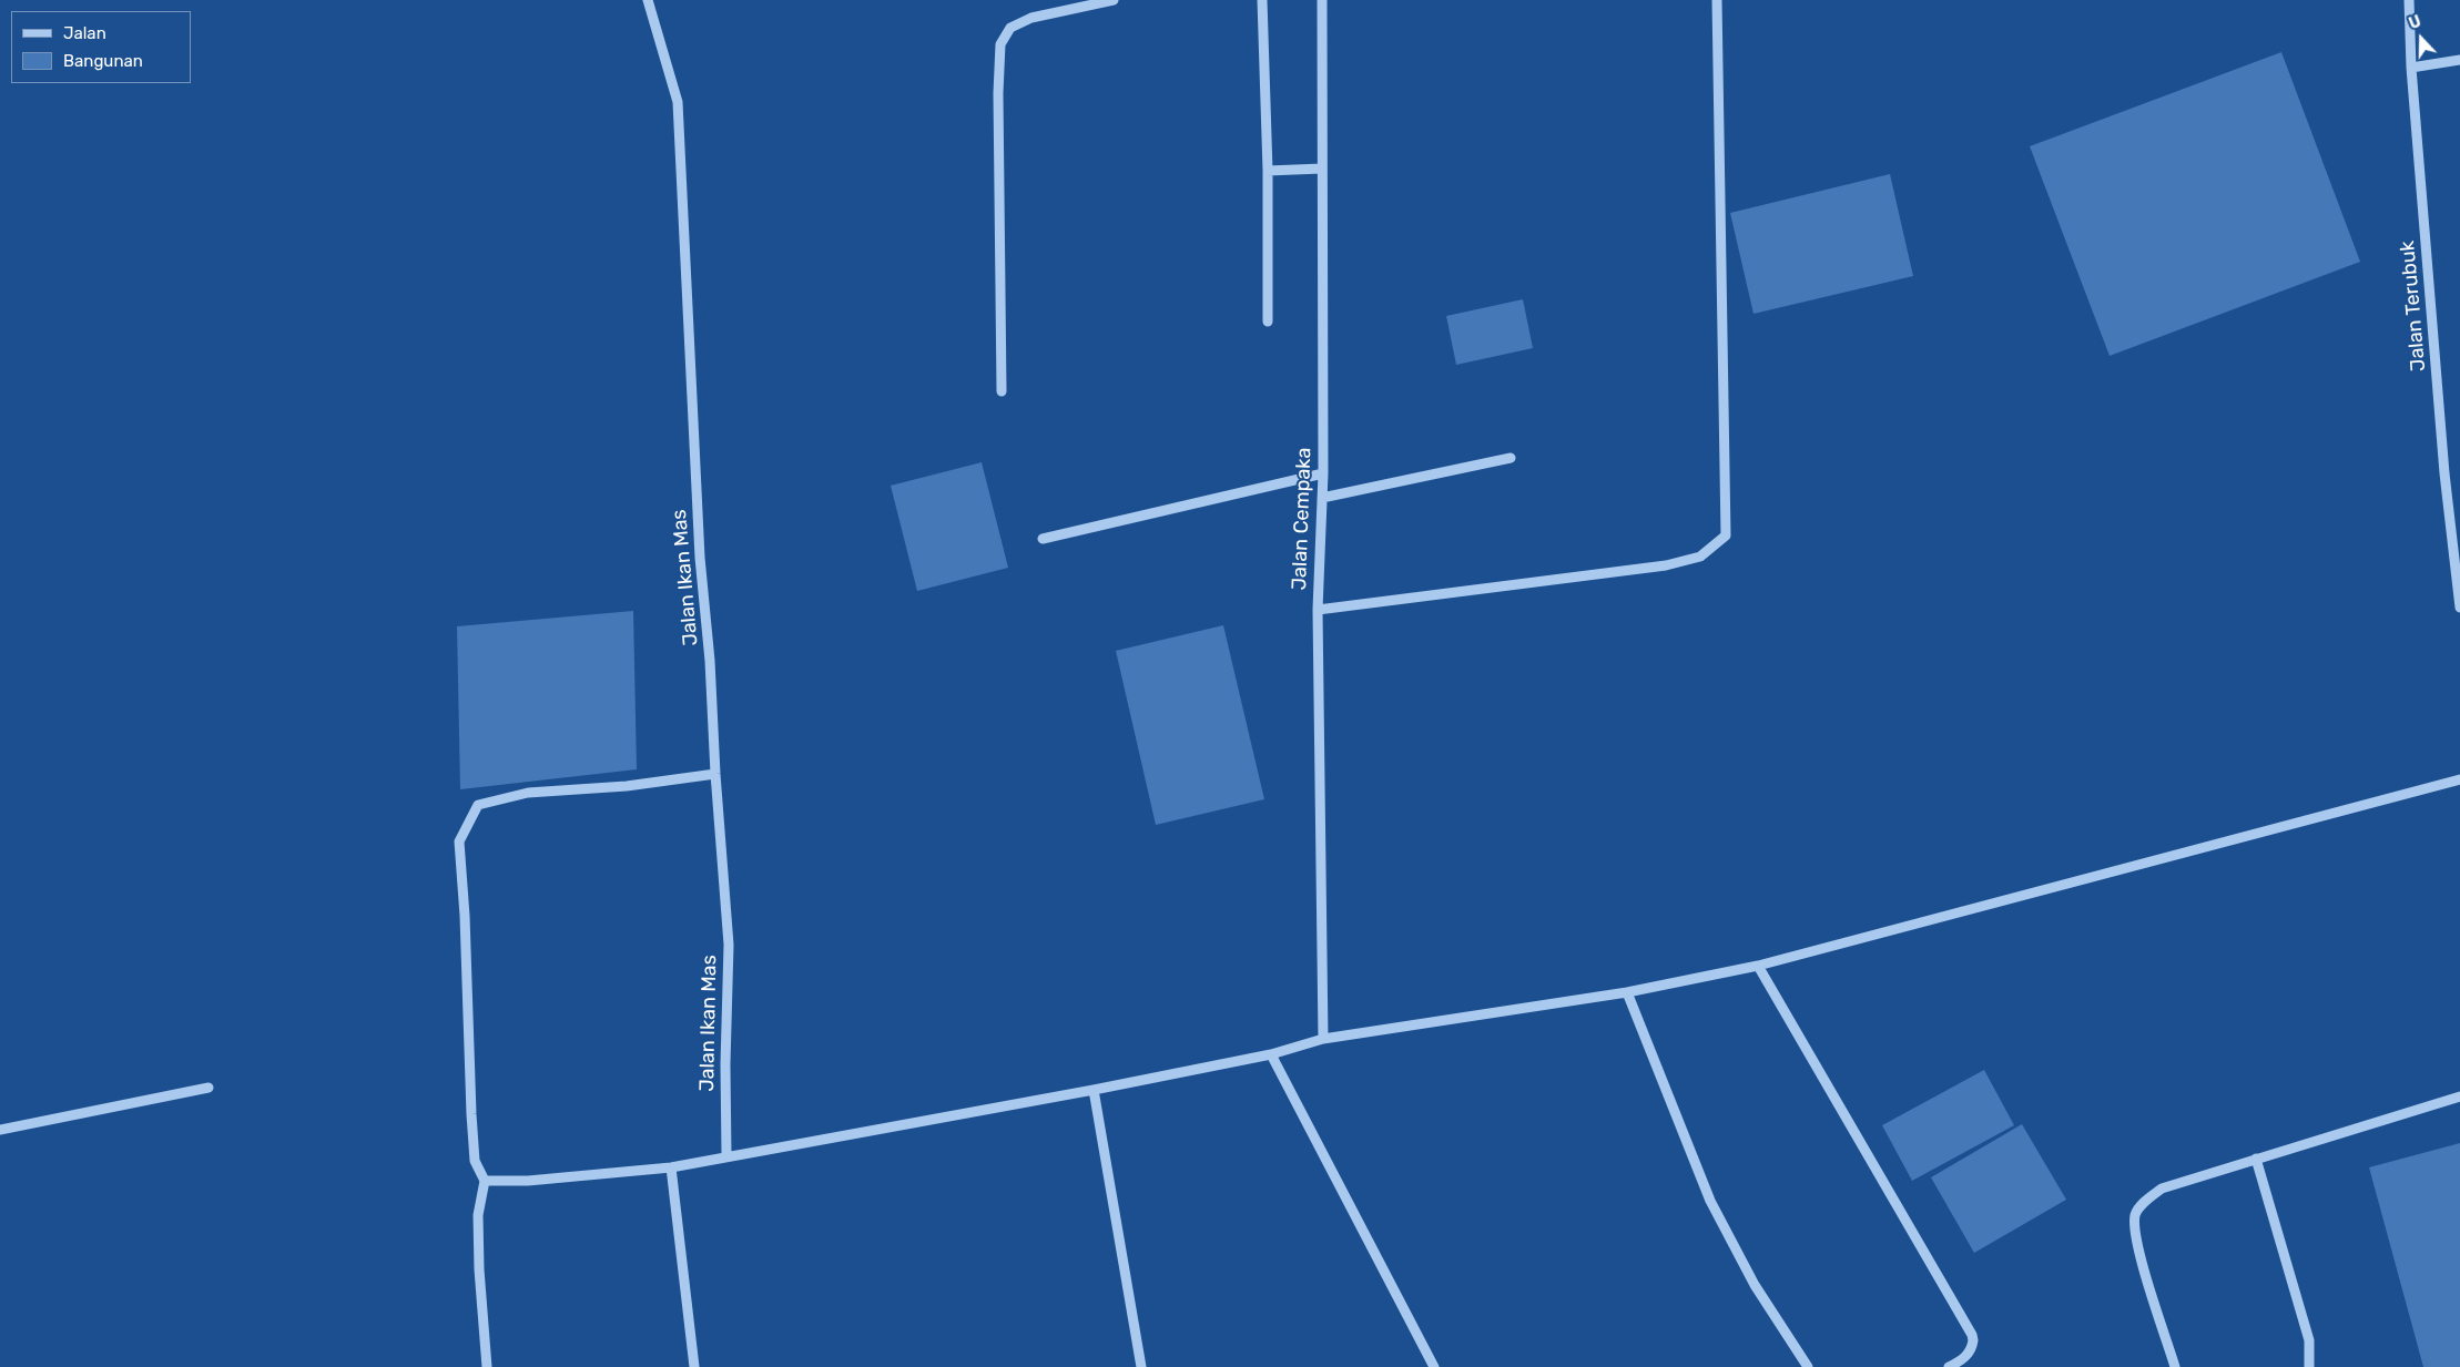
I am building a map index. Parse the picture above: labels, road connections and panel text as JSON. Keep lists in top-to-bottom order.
{
  "streets": {
    "street": ["Jalan Terubuk", "Jalan Cempaka", "Jalan Ikan Mas"]
  },
  "legend": ["Jalan", "Bangunan"],
  "north": "top"
}
